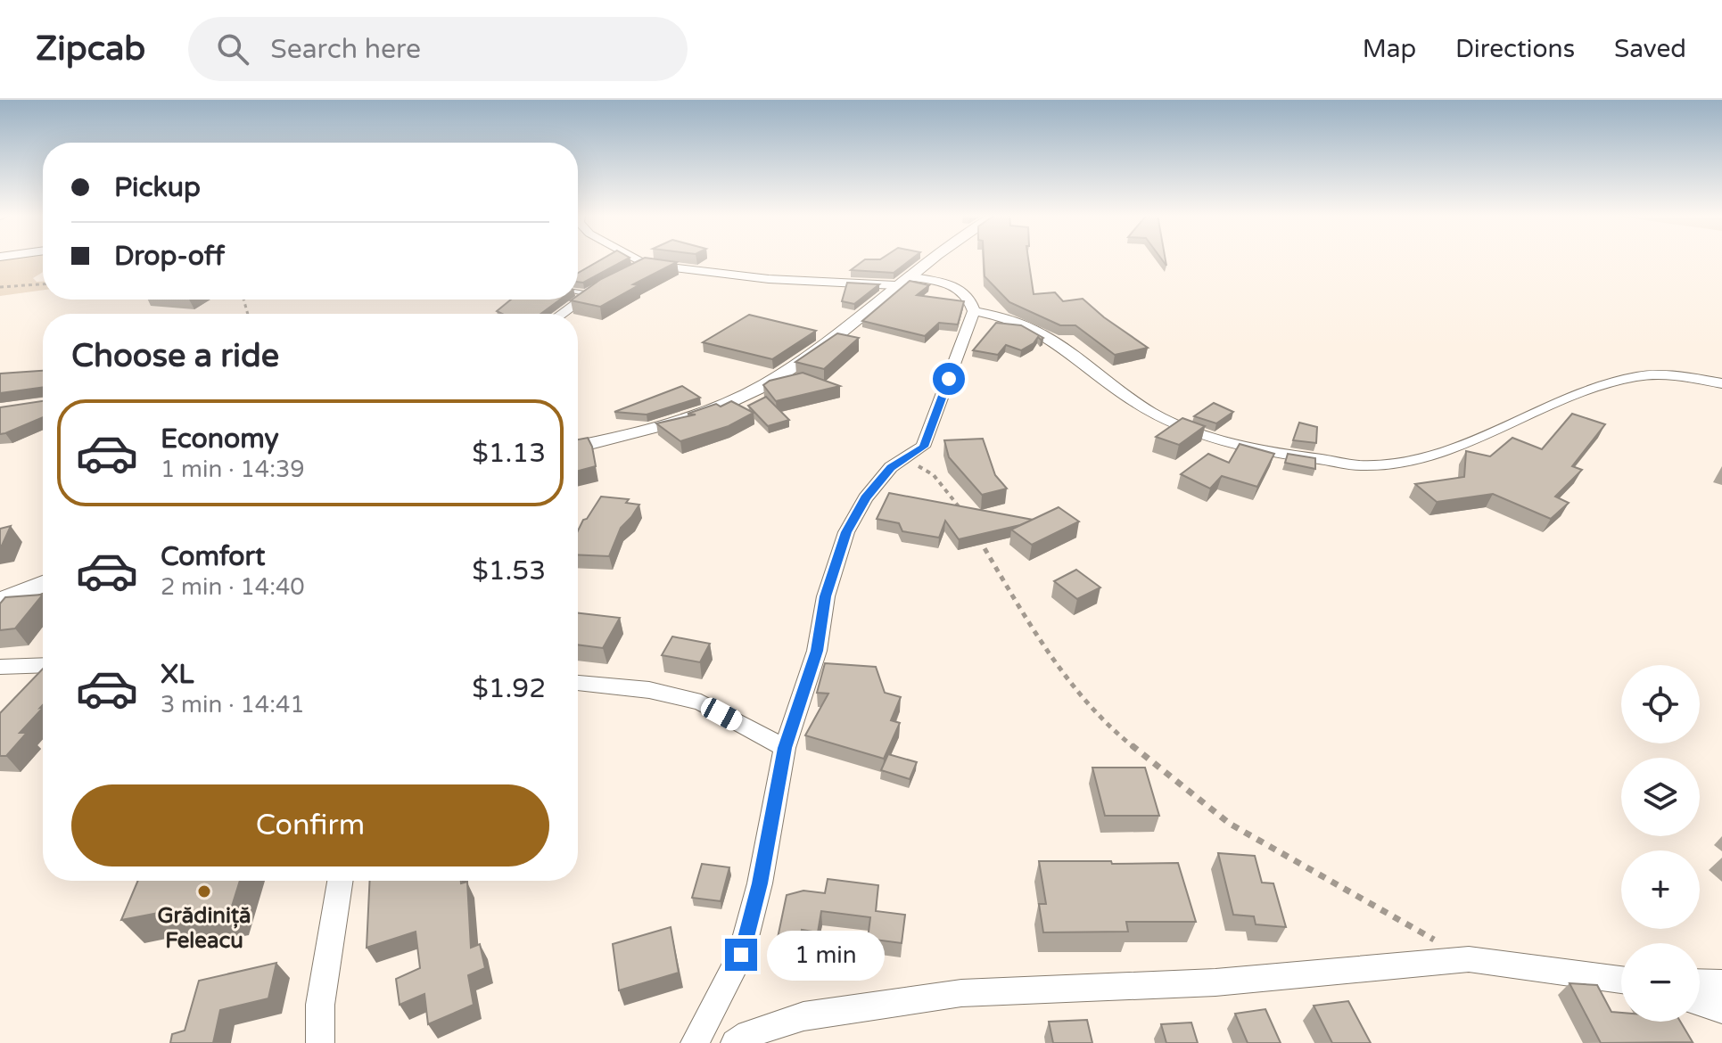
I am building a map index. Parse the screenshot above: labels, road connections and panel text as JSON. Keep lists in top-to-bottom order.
{
  "places": ["Grădiniță Feleacu"],
  "page": {
    "header": "Zipcab",
    "search": "Search here",
    "nav": ["Map", "Directions", "Saved"],
    "banner": ["Pickup", "Drop-off"],
    "heading": "Choose a ride",
    "list": [
      {
        "name": "Economy",
        "note": "1 min · 14:39",
        "value": "$1.13"
      },
      {
        "name": "Comfort",
        "note": "2 min · 14:40",
        "value": "$1.53"
      },
      {
        "name": "XL",
        "note": "3 min · 14:41",
        "value": "$1.92"
      }
    ],
    "map_buttons": ["+", "−"],
    "buttons": "Confirm",
    "bubble": "1 min"
  }
}
